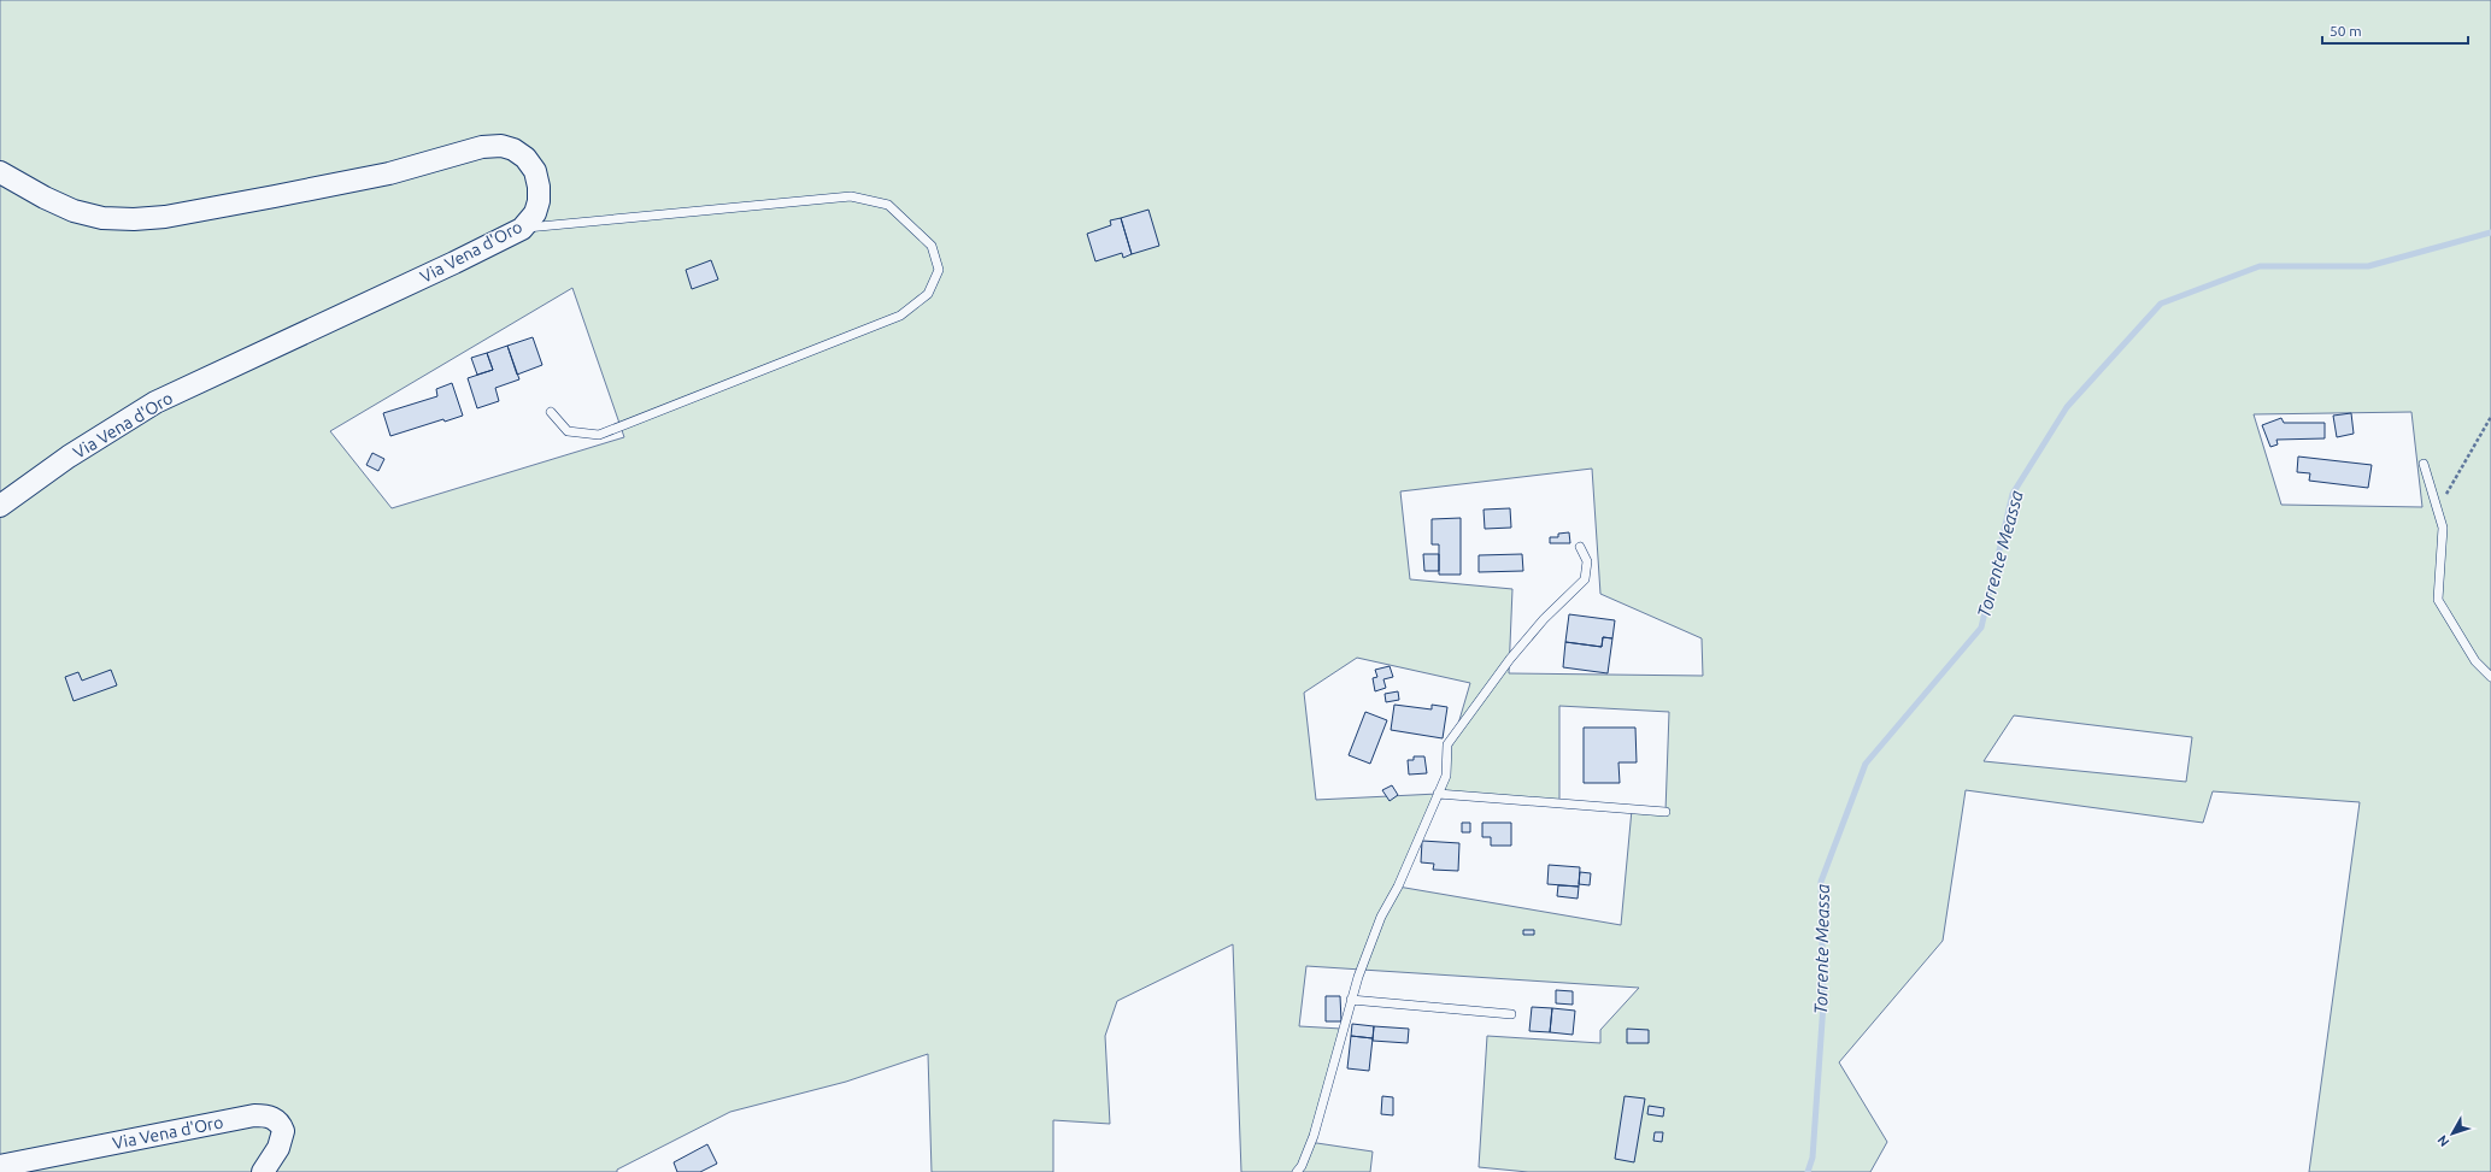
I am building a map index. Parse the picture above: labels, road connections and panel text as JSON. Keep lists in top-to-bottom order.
{
  "streets": {
    "street": ["Via Vena d'Oro"]
  },
  "water": ["Torrente Meassa"],
  "scale_bar": "50 m",
  "north": "bottom left"
}
